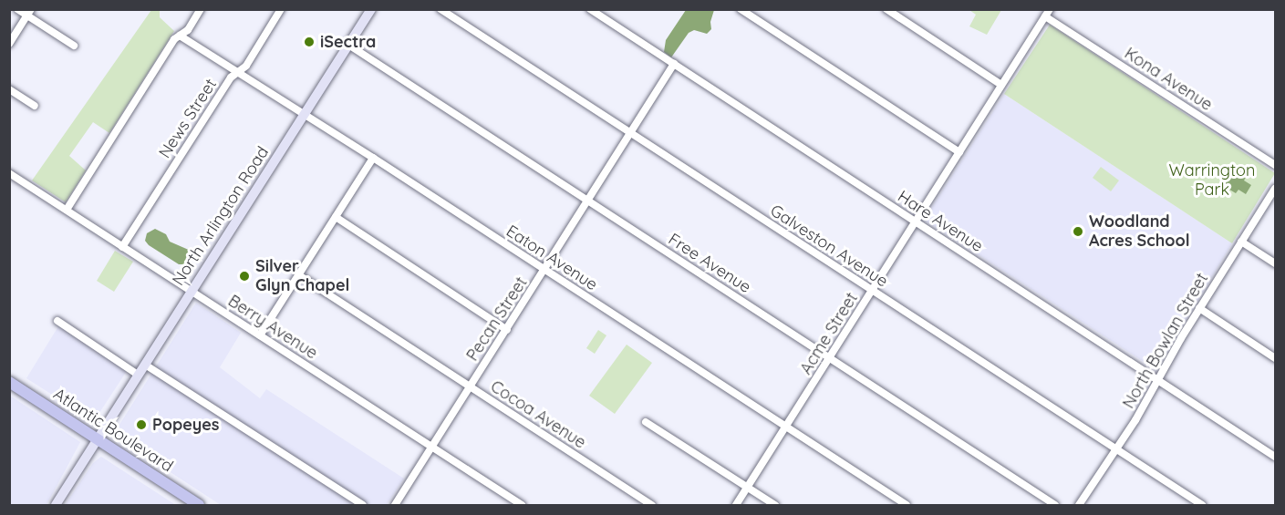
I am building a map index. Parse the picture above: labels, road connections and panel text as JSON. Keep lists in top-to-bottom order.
{
  "streets": {
    "main road": ["North Arlington Road", "Atlantic Boulevard"],
    "street": [
      "Kona Avenue",
      "News Street",
      "Hare Avenue",
      "Galveston Avenue",
      "Eaton Avenue",
      "Free Avenue",
      "Pecan Street",
      "Berry Avenue",
      "Acme Street",
      "North Bowlan Street",
      "Cocoa Avenue"
    ]
  },
  "crossings": [
    ["Kona Avenue", "Acme Street"],
    ["News Street", "Eaton Avenue"],
    ["News Street", "Berry Avenue"],
    ["North Arlington Road", "Eaton Avenue"],
    ["North Arlington Road", "Free Avenue"],
    ["North Arlington Road", "Berry Avenue"],
    ["North Arlington Road", "Atlantic Boulevard"],
    ["Hare Avenue", "Pecan Street"],
    ["Hare Avenue", "Acme Street"],
    ["Hare Avenue", "North Bowlan Street"],
    ["Galveston Avenue", "Pecan Street"],
    ["Galveston Avenue", "Acme Street"],
    ["Galveston Avenue", "North Bowlan Street"],
    ["Eaton Avenue", "Pecan Street"],
    ["Eaton Avenue", "Acme Street"],
    ["Free Avenue", "Pecan Street"],
    ["Free Avenue", "Acme Street"],
    ["Pecan Street", "Berry Avenue"],
    ["Pecan Street", "Cocoa Avenue"]
  ],
  "parks": ["Warrington Park"],
  "places": [
    "iSectra",
    "Woodland Acres School",
    "Silver Glyn Chapel",
    "Popeyes"
  ]
}
